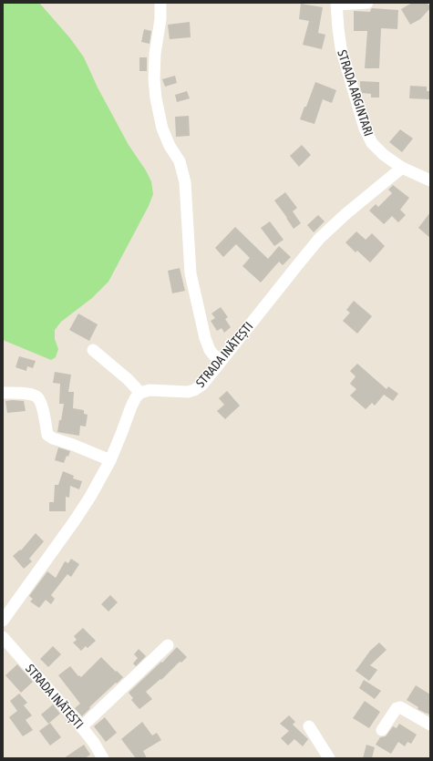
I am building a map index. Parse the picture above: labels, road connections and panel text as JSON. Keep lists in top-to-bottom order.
{
  "streets": {
    "street": ["STRADA ARGINTARI", "STRADA INĂTEȘTI"]
  },
  "crossings": [
    ["STRADA ARGINTARI", "STRADA INĂTEȘTI"]
  ]
}
